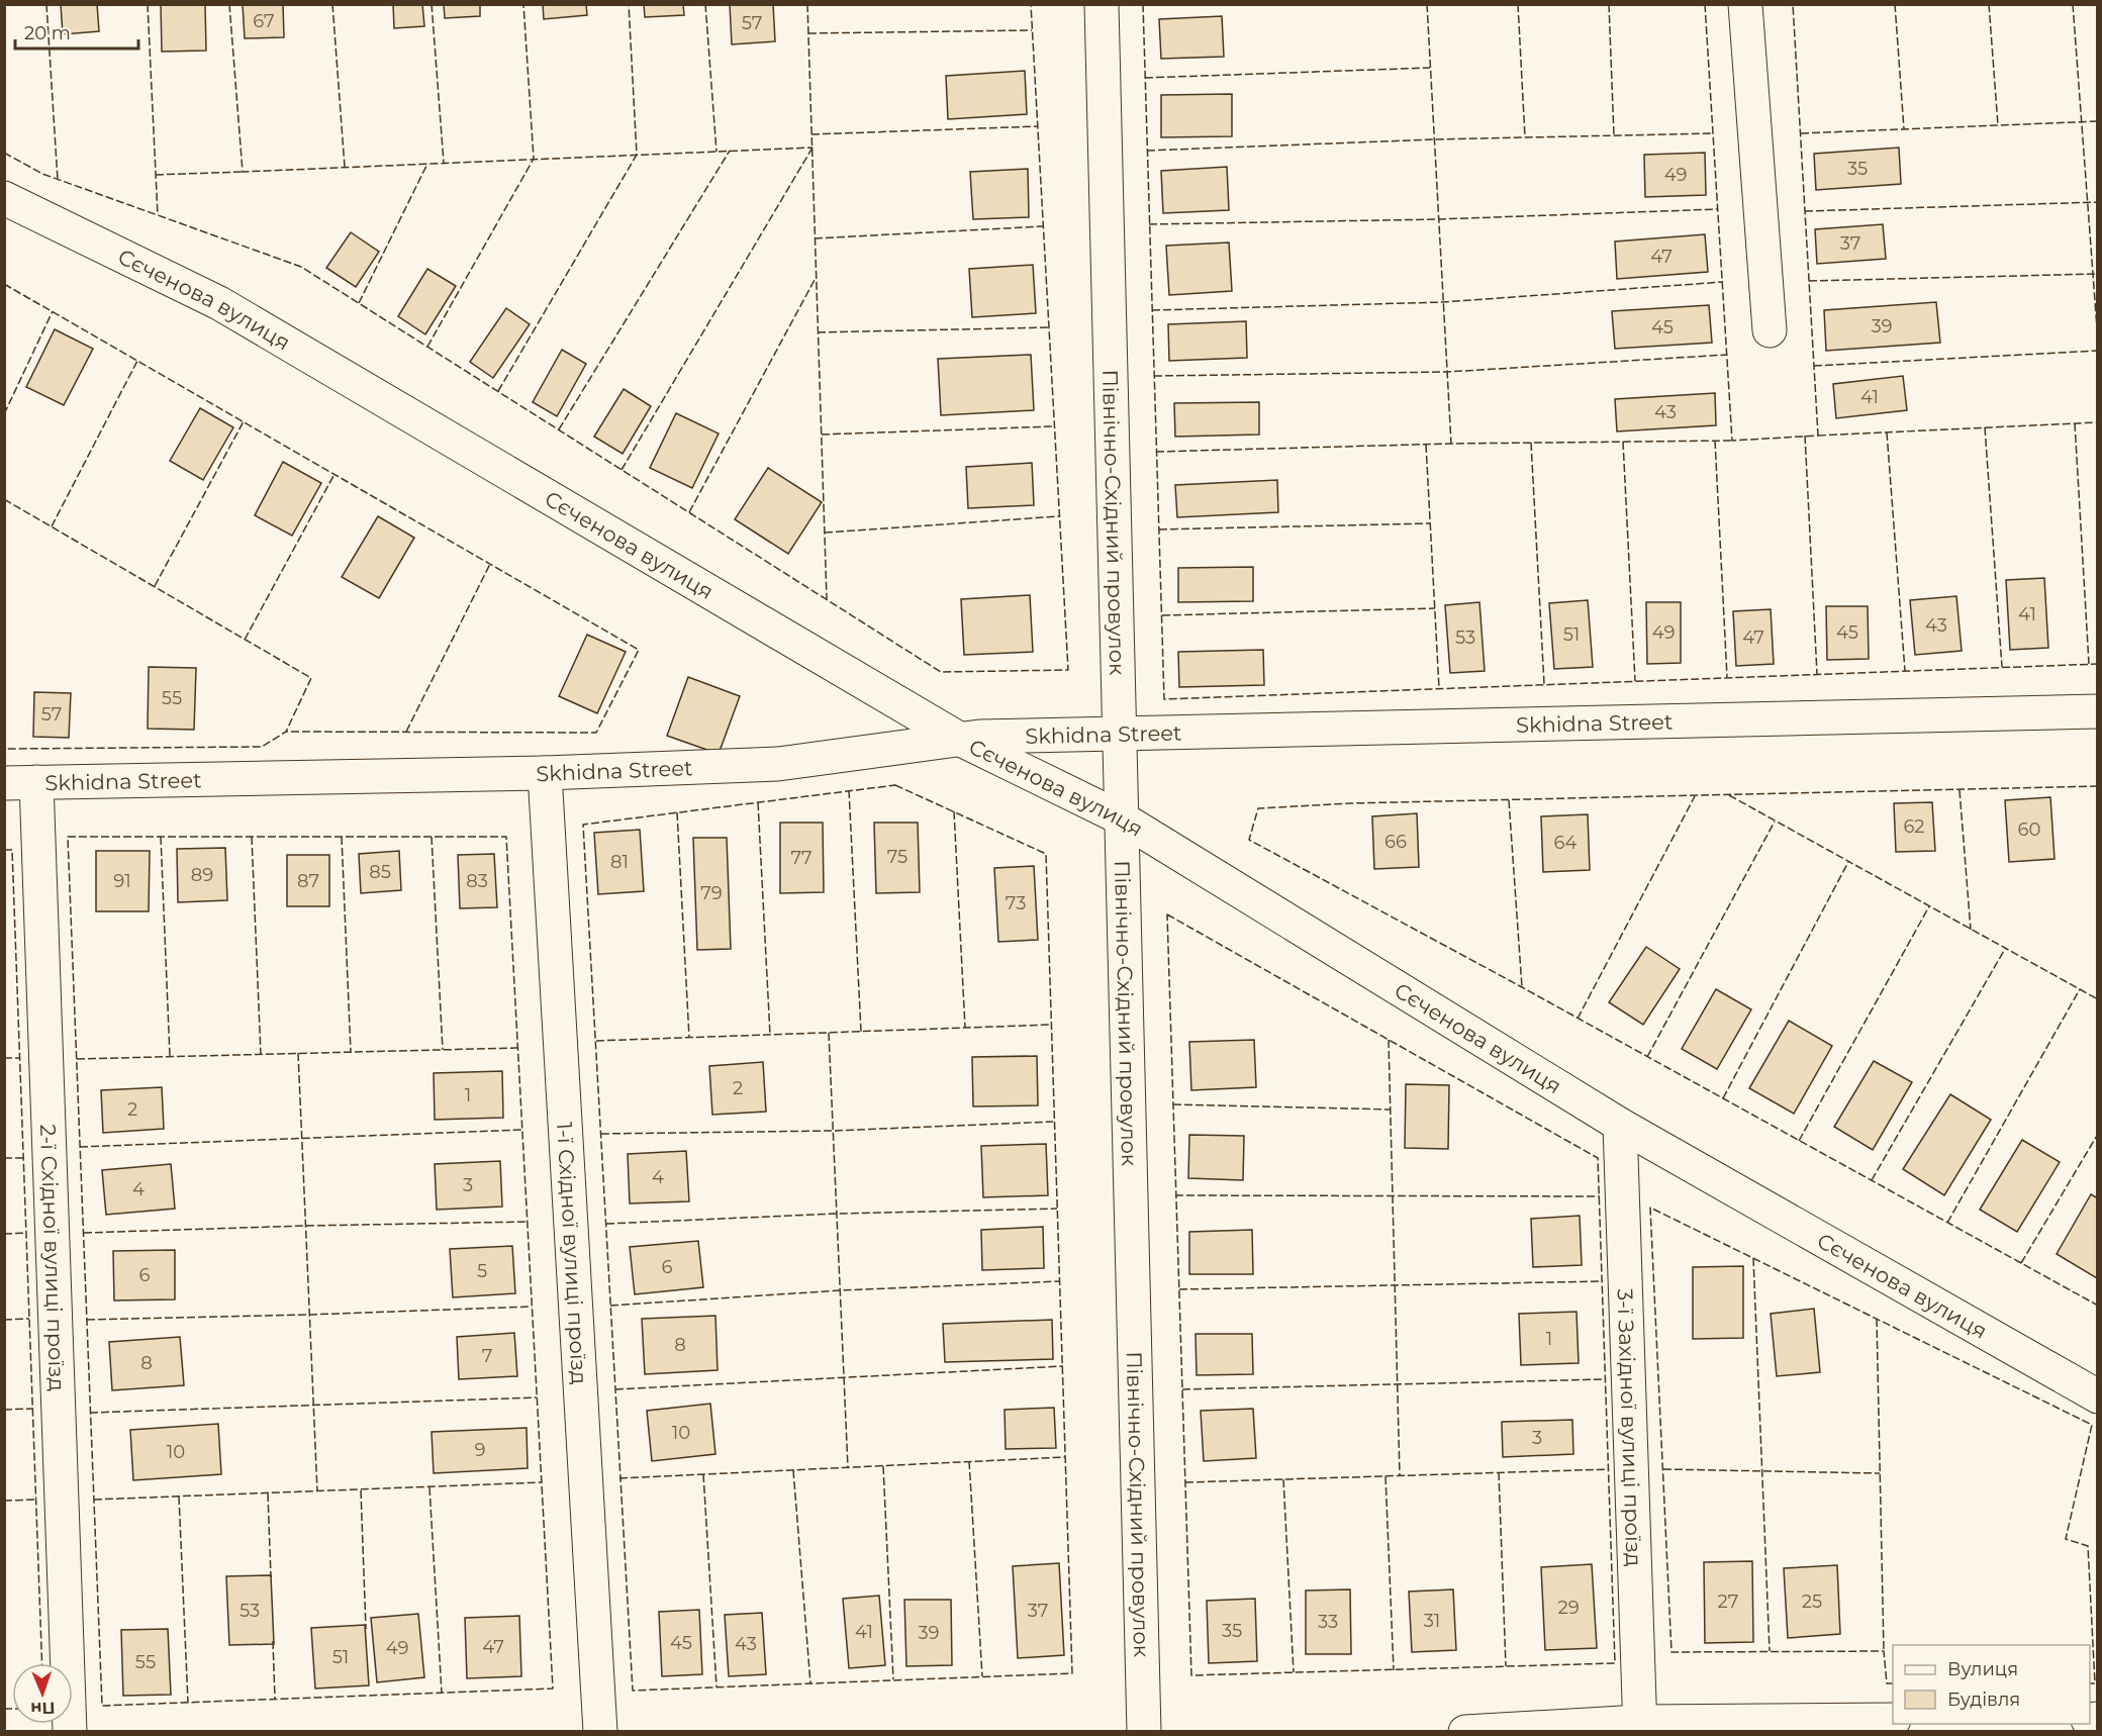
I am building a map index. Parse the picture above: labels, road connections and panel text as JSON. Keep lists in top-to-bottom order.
{
  "streets": {
    "street": [
      "Сєченова вулиця",
      "Північно-Східний провулок",
      "Skhidna Street",
      "1-ї Східної вулиці проїзд",
      "2-ї Східної вулиці проїзд",
      "3-ї Західної вулиці проїзд"
    ]
  },
  "crossings": [
    ["Сєченова вулиця", "Північно-Східний провулок"],
    ["Сєченова вулиця", "Skhidna Street"],
    ["Сєченова вулиця", "3-ї Західної вулиці проїзд"],
    ["Північно-Східний провулок", "Skhidna Street"],
    ["Skhidna Street", "1-ї Східної вулиці проїзд"],
    ["Skhidna Street", "2-ї Східної вулиці проїзд"]
  ],
  "house_numbers": [
    "67",
    "57",
    "35",
    "49",
    "37",
    "47",
    "39",
    "45",
    "41",
    "43",
    "41",
    "43",
    "49",
    "45",
    "51",
    "53",
    "47",
    "55",
    "57",
    "62",
    "60",
    "66",
    "64",
    "75",
    "77",
    "81",
    "85",
    "89",
    "91",
    "87",
    "83",
    "79",
    "73",
    "2",
    "1",
    "2",
    "4",
    "3",
    "4",
    "6",
    "5",
    "6",
    "1",
    "8",
    "7",
    "8",
    "10",
    "3",
    "9",
    "10",
    "27",
    "25",
    "29",
    "53",
    "37",
    "31",
    "33",
    "35",
    "41",
    "39",
    "45",
    "43",
    "47",
    "49",
    "51",
    "55"
  ],
  "legend": ["Вулиця", "Будівля"],
  "scale_bar": "20 m",
  "north": "bottom"
}
